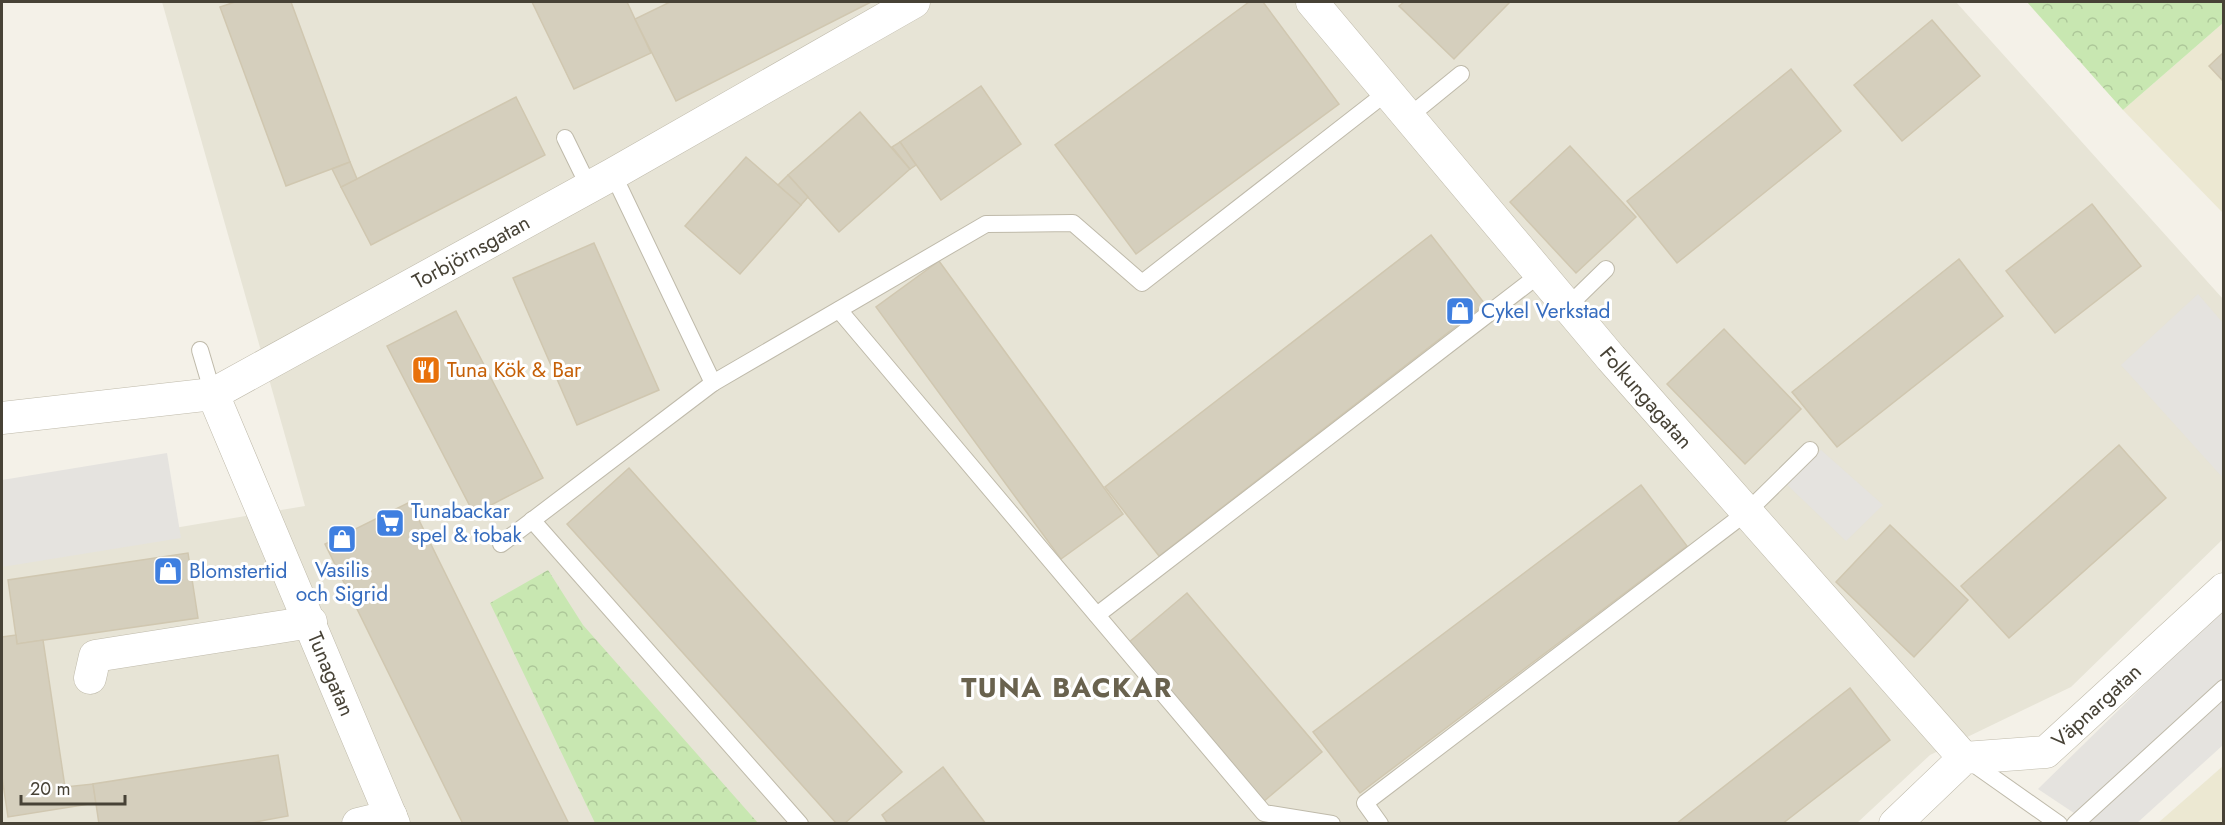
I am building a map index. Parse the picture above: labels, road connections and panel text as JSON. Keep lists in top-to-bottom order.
{
  "streets": {
    "street": [
      "Torbjörnsgatan",
      "Folkungagatan",
      "Tunagatan",
      "Väpnargatan"
    ]
  },
  "crossings": [
    ["Torbjörnsgatan", "Tunagatan"],
    ["Folkungagatan", "Väpnargatan"]
  ],
  "districts": ["TUNA BACKAR"],
  "places": {
    "shop": ["Cykel Verkstad", "Vasilis och Sigrid", "Blomstertid"],
    "restaurant": ["Tuna Kök & Bar"],
    "supermarket": ["Tunabackar spel & tobak"]
  },
  "scale_bar": "20 m"
}
